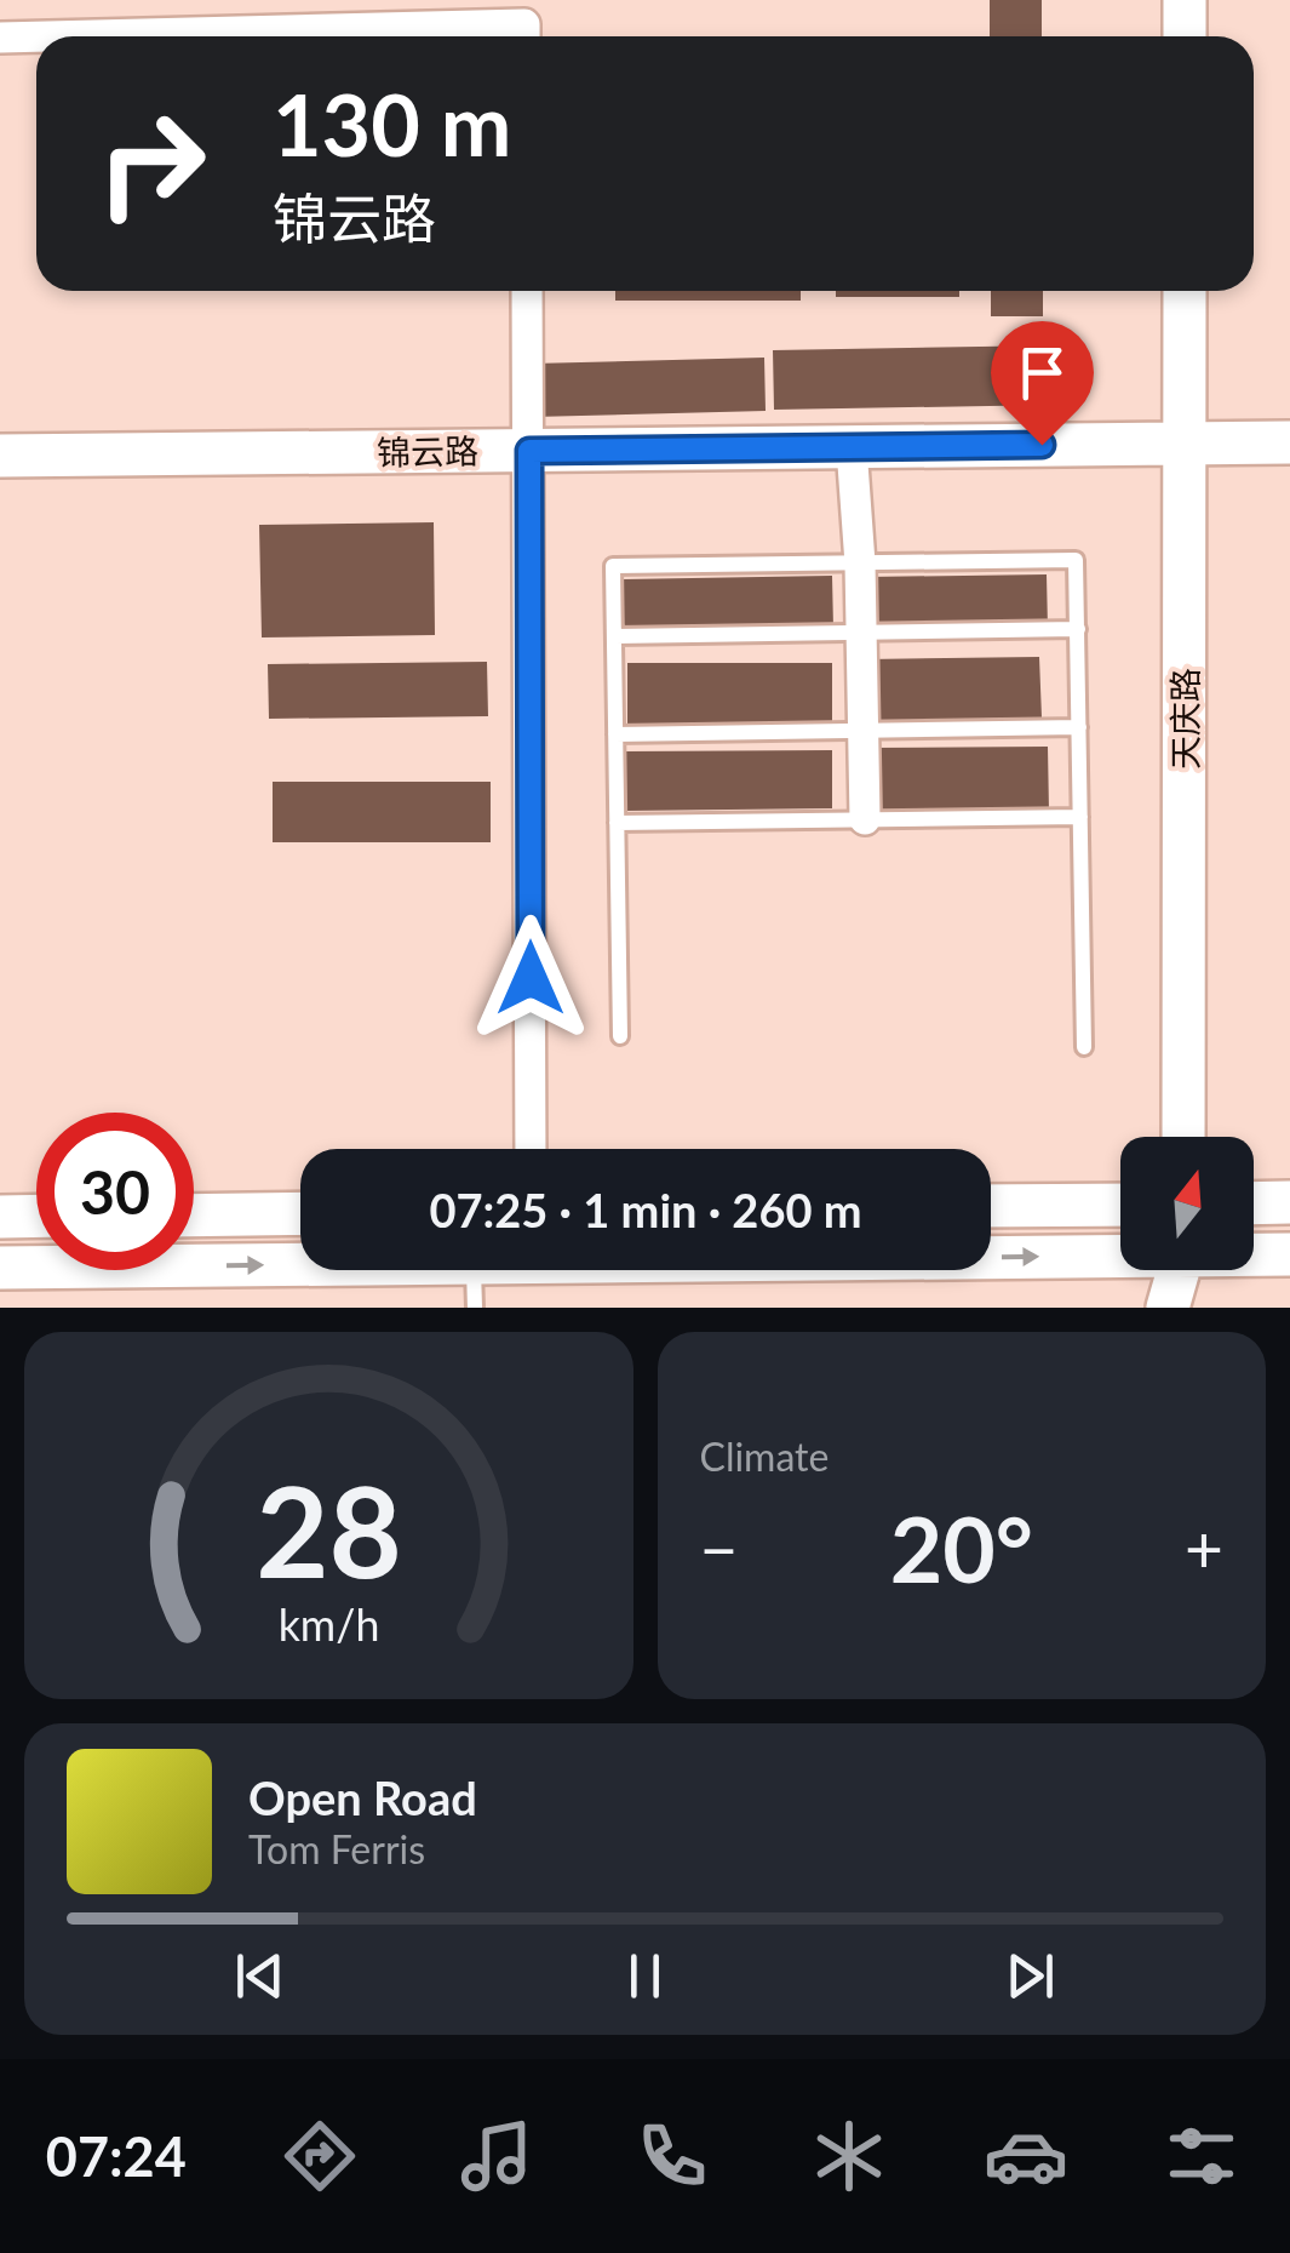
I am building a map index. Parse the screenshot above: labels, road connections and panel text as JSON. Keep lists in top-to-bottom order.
{
  "streets": {
    "street": ["锦云路", "天庆路"]
  },
  "crossings": [
    ["锦云路", "天庆路"]
  ],
  "north": "top",
  "page": {
    "turn": ["130 m", "锦云路"],
    "limit": "30",
    "trip": "07:25 · 1 min · 260 m",
    "tile": "Climate",
    "heat": ["−", "20°", "+"],
    "song": ["Open Road", "Tom Ferris"],
    "tabs": "07:24",
    "gauge": ["28", "km/h"]
  }
}
